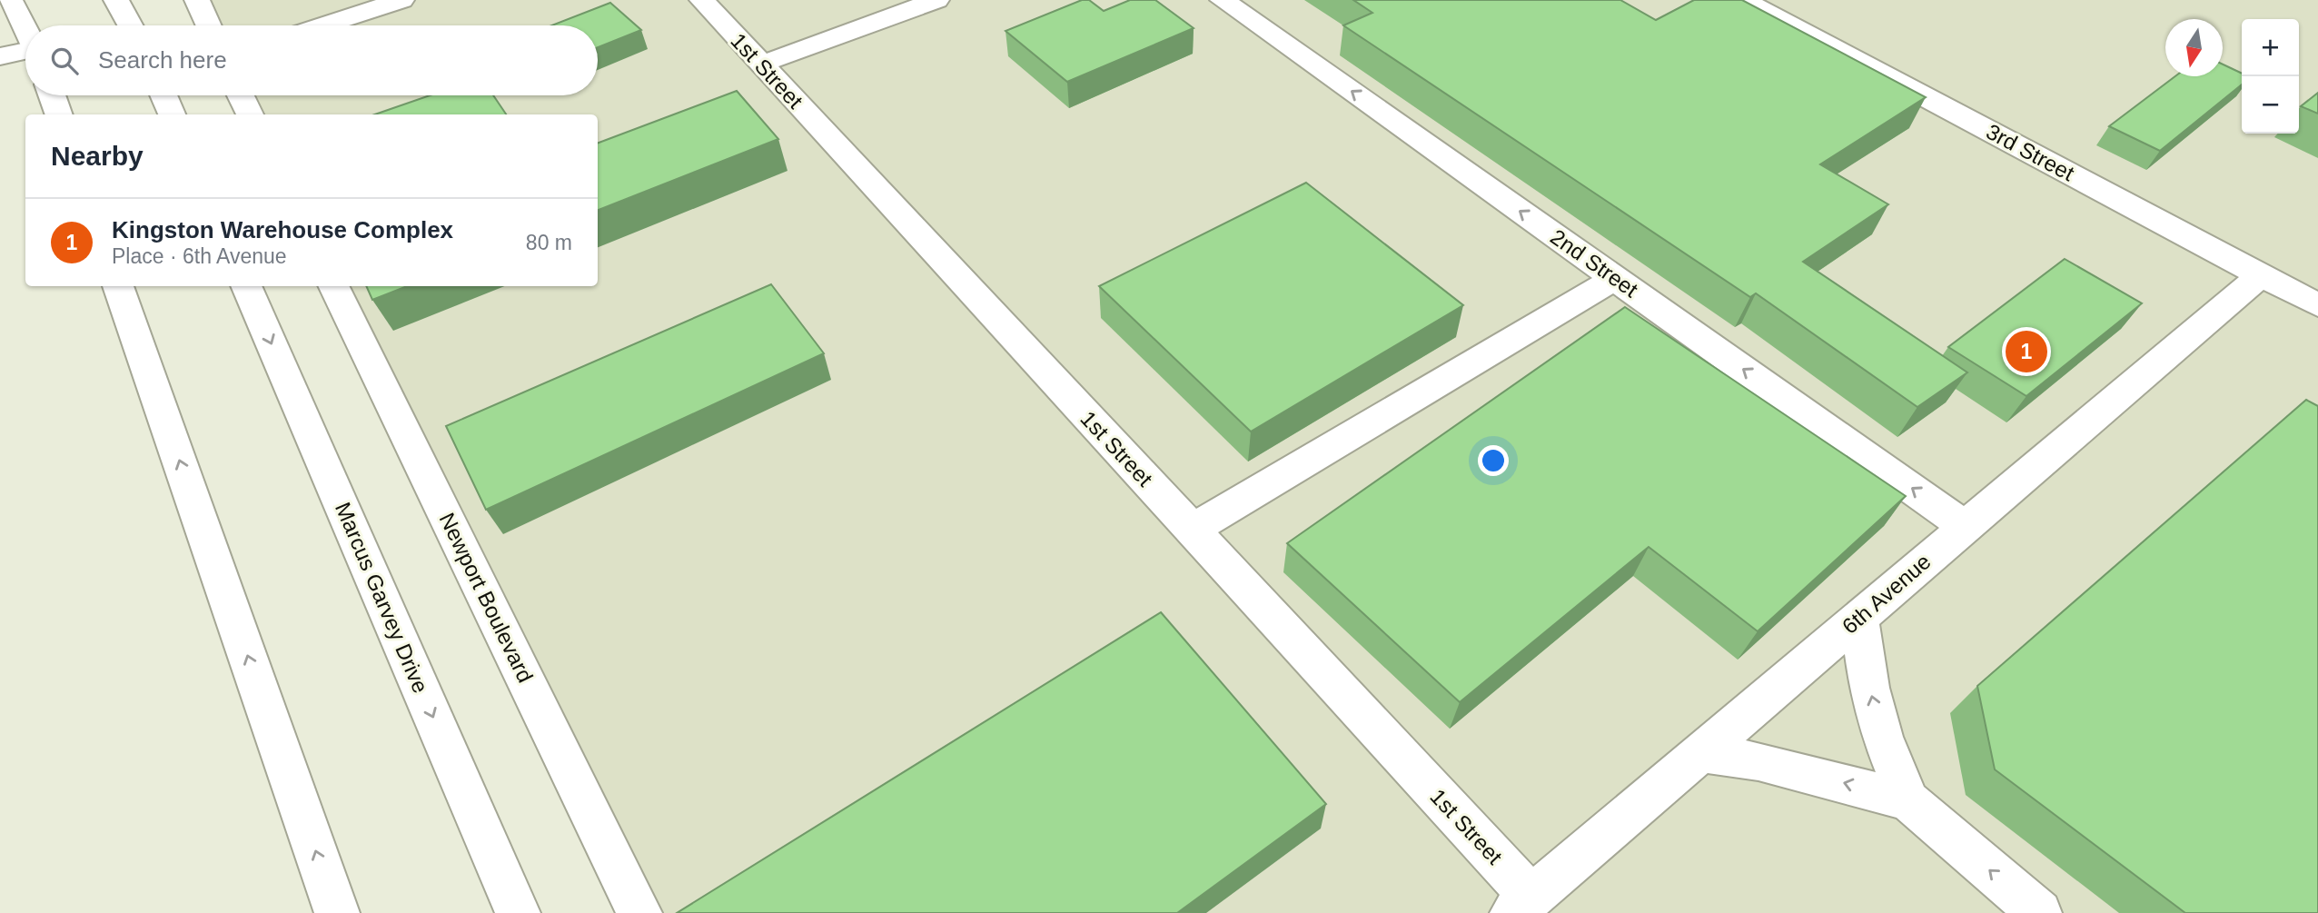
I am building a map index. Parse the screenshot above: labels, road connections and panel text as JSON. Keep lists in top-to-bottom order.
{
  "streets": {
    "main road": [
      "1st Street",
      "3rd Street",
      "2nd Street",
      "6th Avenue",
      "Marcus Garvey Drive",
      "Newport Boulevard"
    ]
  },
  "crossings": [
    ["1st Street", "6th Avenue"],
    ["3rd Street", "6th Avenue"],
    ["2nd Street", "6th Avenue"]
  ],
  "one_way": ["2nd Street"],
  "north": "bottom",
  "page": {
    "map_buttons": ["+", "−"],
    "search": "Search here",
    "heading": "Nearby",
    "list": [
      {
        "mark": "1",
        "name": "Kingston Warehouse Complex",
        "note": "Place · 6th Avenue",
        "value": "80 m"
      }
    ],
    "pins": "1"
  }
}
